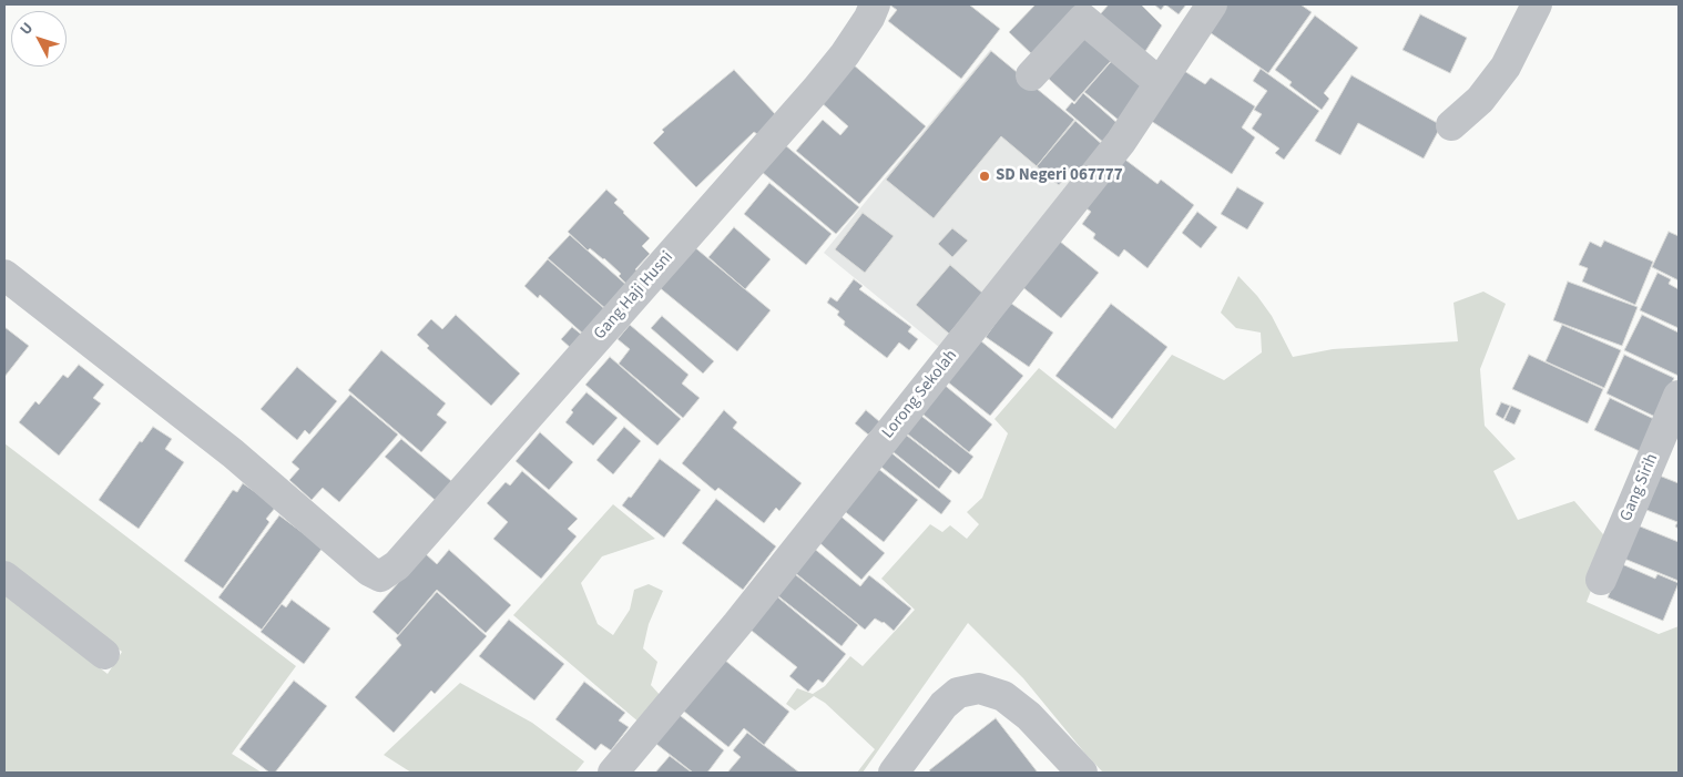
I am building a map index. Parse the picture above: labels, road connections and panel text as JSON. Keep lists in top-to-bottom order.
{
  "streets": {
    "street": ["Gang Haji Husni", "Lorong Sekolah", "Gang Sirih"]
  },
  "places": ["SD Negeri 067777"],
  "north": "top left"
}
